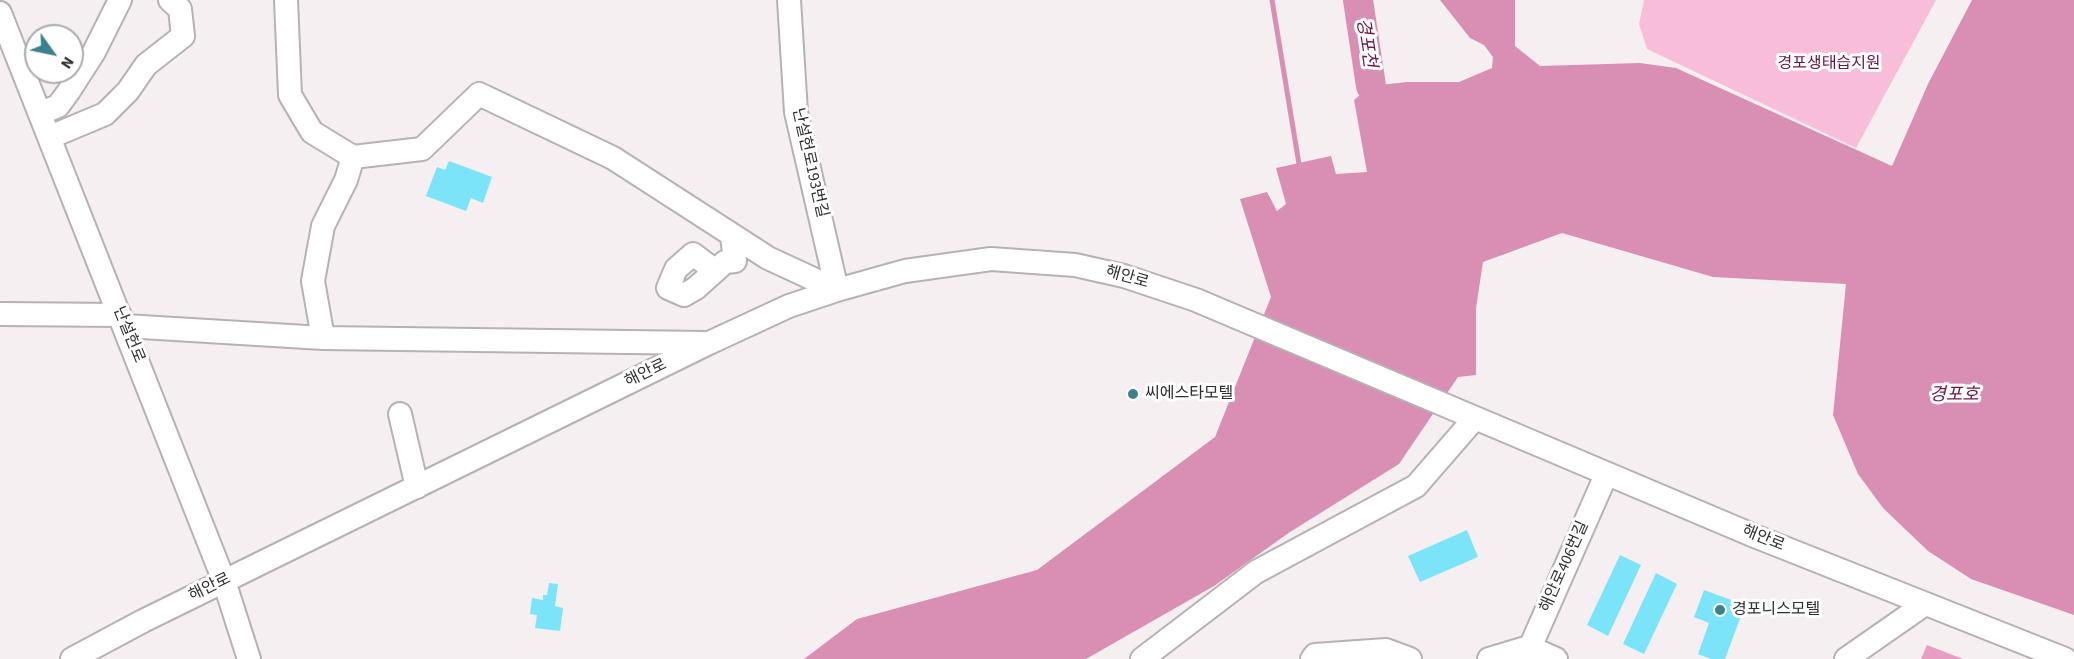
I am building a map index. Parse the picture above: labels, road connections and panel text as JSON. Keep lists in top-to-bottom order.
{
  "streets": {
    "street": [
      "난설헌로193번길",
      "해안로",
      "난설헌로",
      "해안로406번길"
    ]
  },
  "crossings": [
    ["난설헌로193번길", "해안로"],
    ["해안로", "난설헌로"],
    ["해안로", "해안로406번길"]
  ],
  "water": ["경포천", "경포호"],
  "parks": ["경포생태습지원"],
  "places": ["씨에스타모텔", "경포니스모텔"],
  "north": "bottom right"
}
